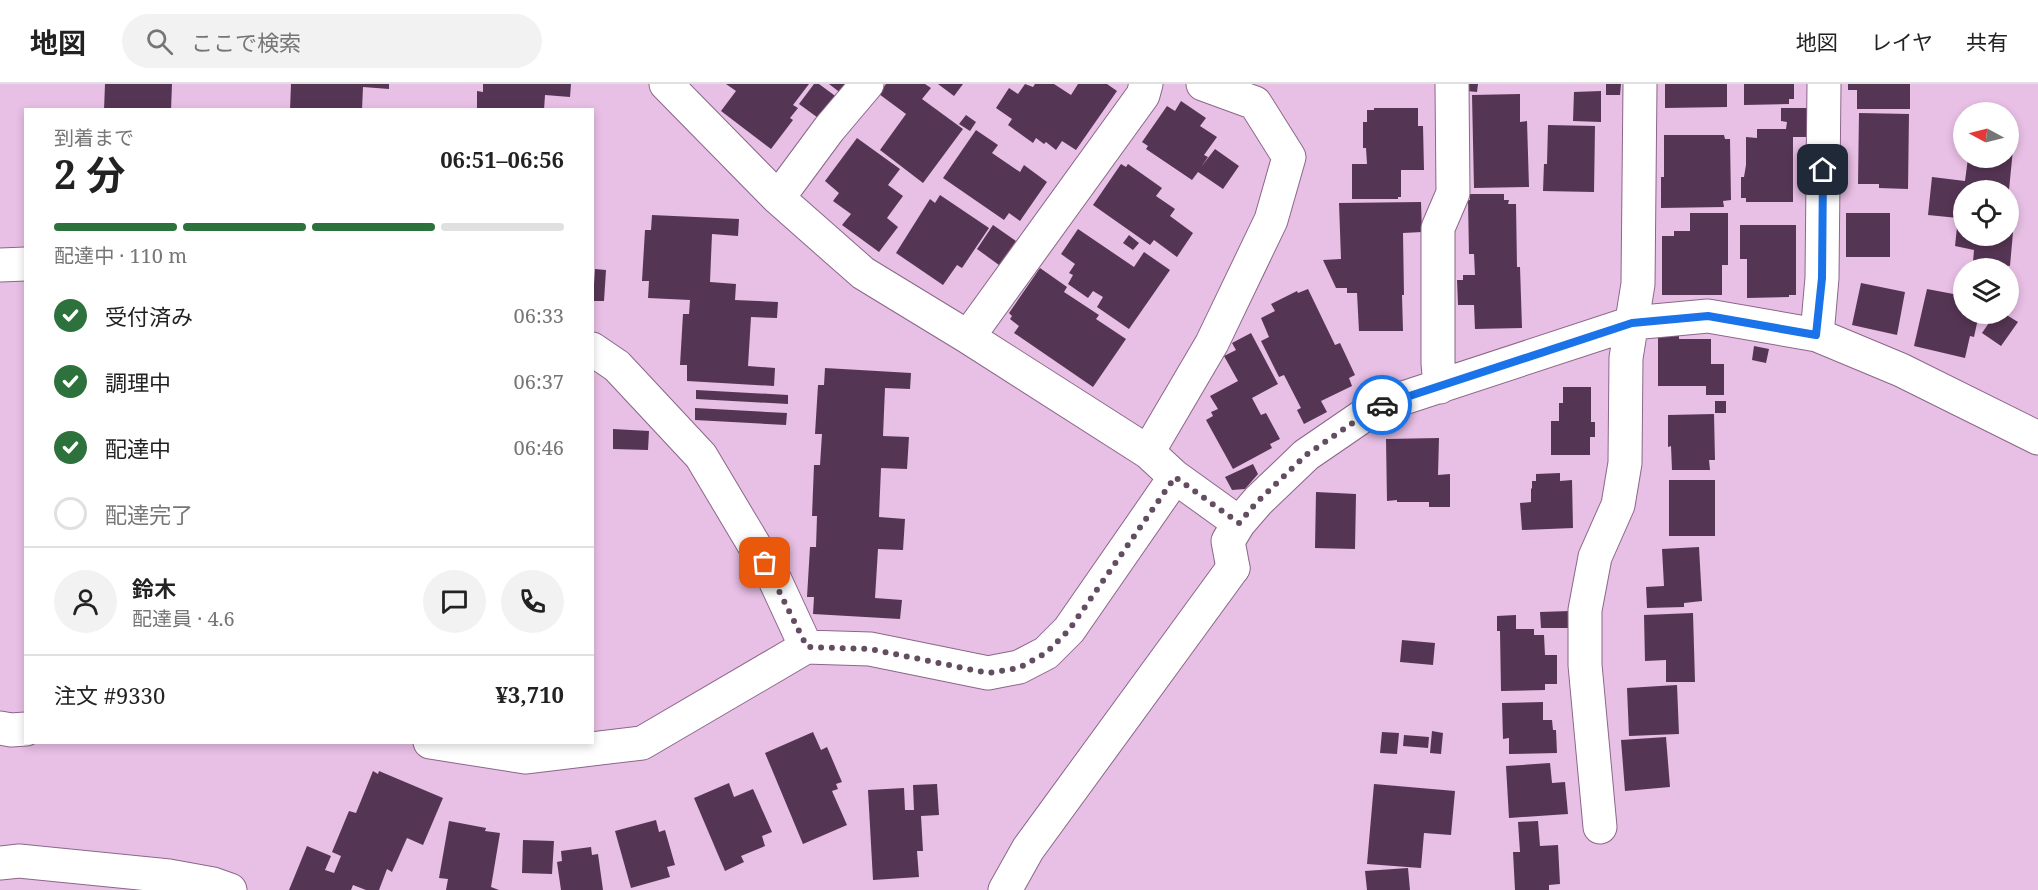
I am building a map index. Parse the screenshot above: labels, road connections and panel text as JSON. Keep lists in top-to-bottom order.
{
  "north": "left",
  "page": {
    "header": "地図",
    "search": "ここで検索",
    "nav": ["地図", "レイヤ", "共有"],
    "heading": ["2 分", "到着まで", "06:51–06:56"],
    "panel": [
      "鈴木",
      "配達員 · 4.6",
      "注文 #9330",
      "¥3,710"
    ],
    "bar": "配達中 · 110 m",
    "list": [
      ["受付済み", "06:33"],
      ["調理中", "06:37"],
      ["配達中", "06:46"],
      "配達完了"
    ]
  }
}
